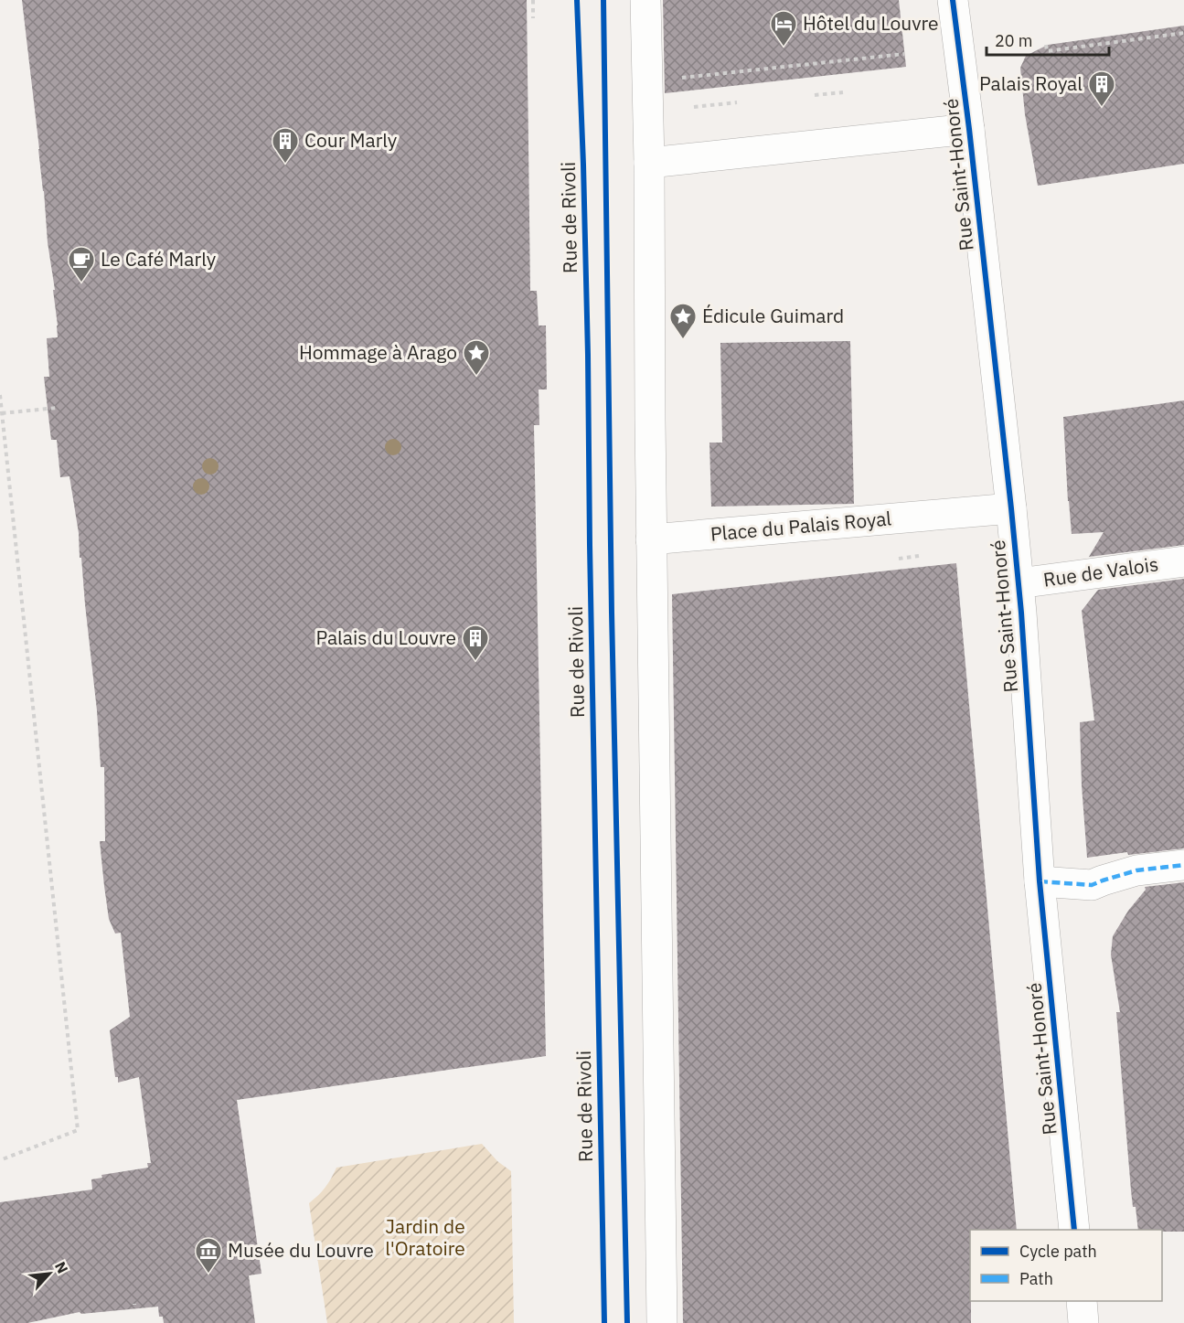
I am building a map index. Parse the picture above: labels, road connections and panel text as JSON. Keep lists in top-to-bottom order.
{
  "streets": {
    "street": ["Rue Saint-Honoré", "Place du Palais Royal", "Rue de Valois"],
    "cycle path": ["Rue de Rivoli"]
  },
  "crossings": [
    ["Rue Saint-Honoré", "Place du Palais Royal"],
    ["Rue Saint-Honoré", "Rue de Valois"]
  ],
  "parks": ["Jardin de l'Oratoire"],
  "places": {
    "hotel": ["Hôtel du Louvre"],
    "building": ["Palais Royal", "Cour Marly", "Palais du Louvre"],
    "cafe": ["Le Café Marly"],
    "place": ["Édicule Guimard", "Hommage à Arago"],
    "museum": ["Musée du Louvre"]
  },
  "legend": ["Cycle path", "Path"],
  "scale_bar": "20 m",
  "north": "top right"
}
